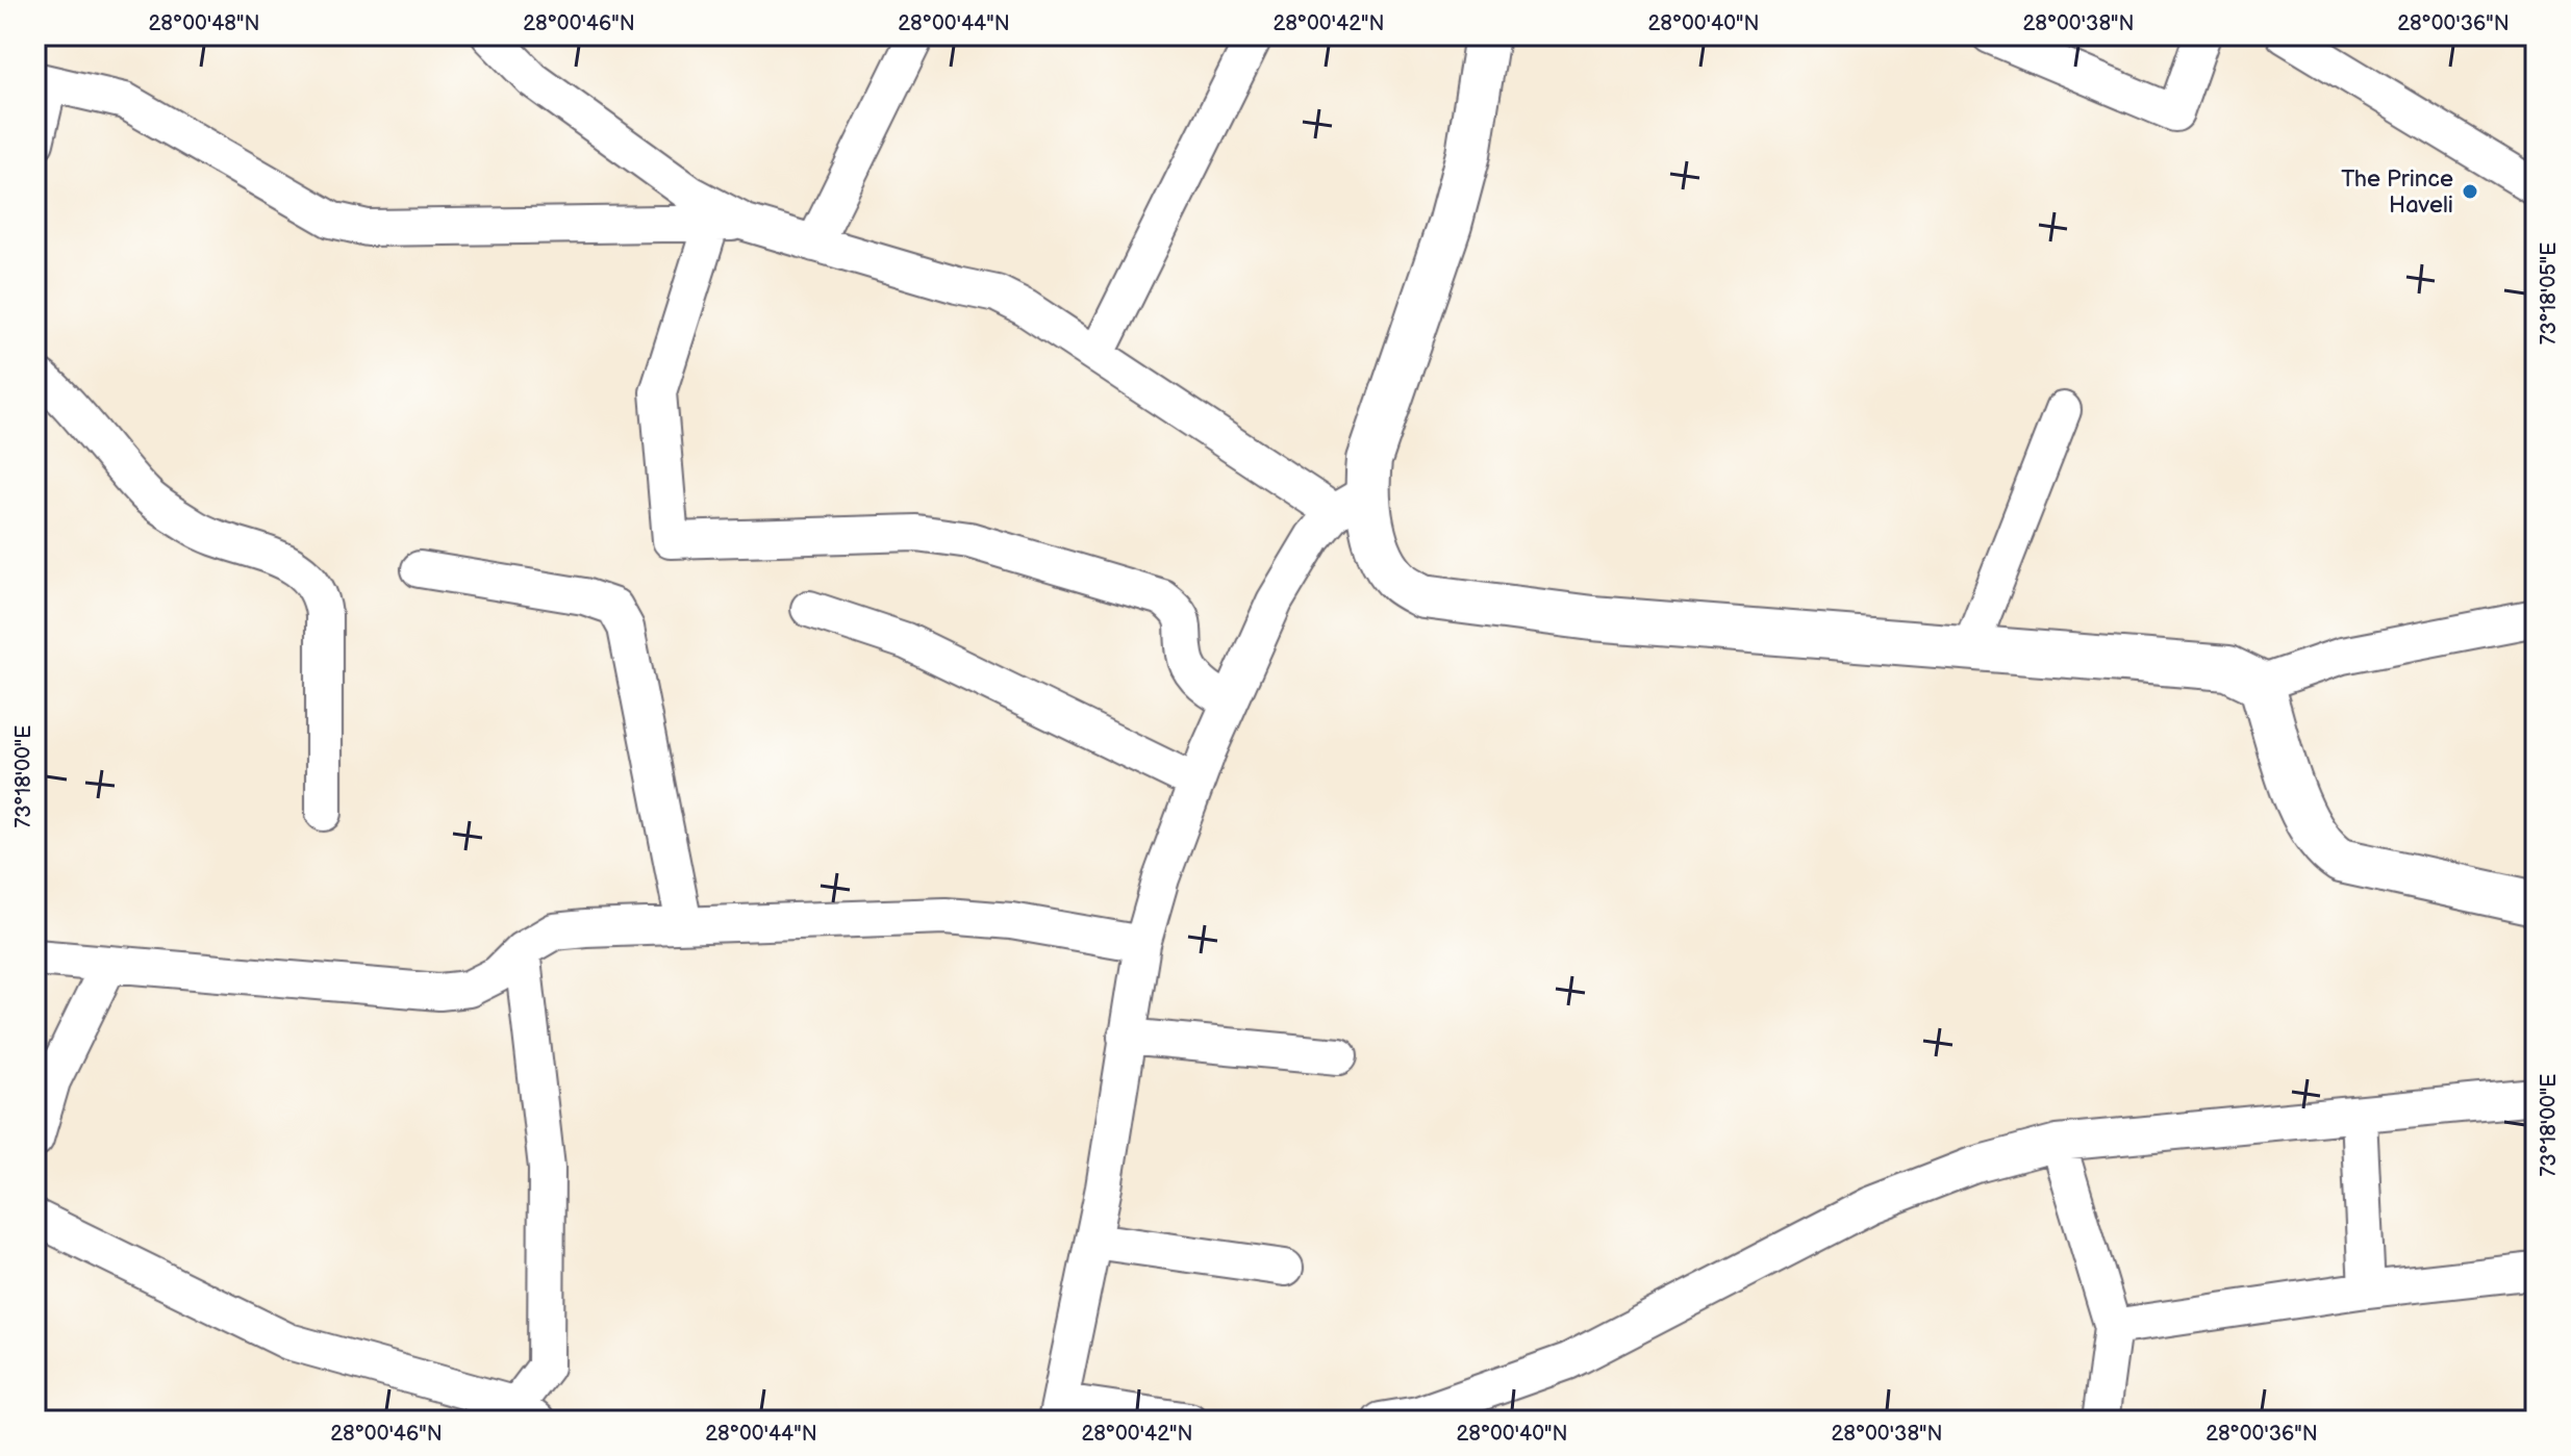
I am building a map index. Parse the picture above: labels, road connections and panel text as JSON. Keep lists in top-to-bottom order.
{
  "places": ["The Prince Haveli"],
  "coordinates": [
    "28°00'48\"N",
    "28°00'46\"N",
    "28°00'44\"N",
    "28°00'42\"N",
    "28°00'40\"N",
    "28°00'38\"N",
    "28°00'36\"N",
    "73°18'05\"E",
    "73°18'00\"E"
  ]
}
